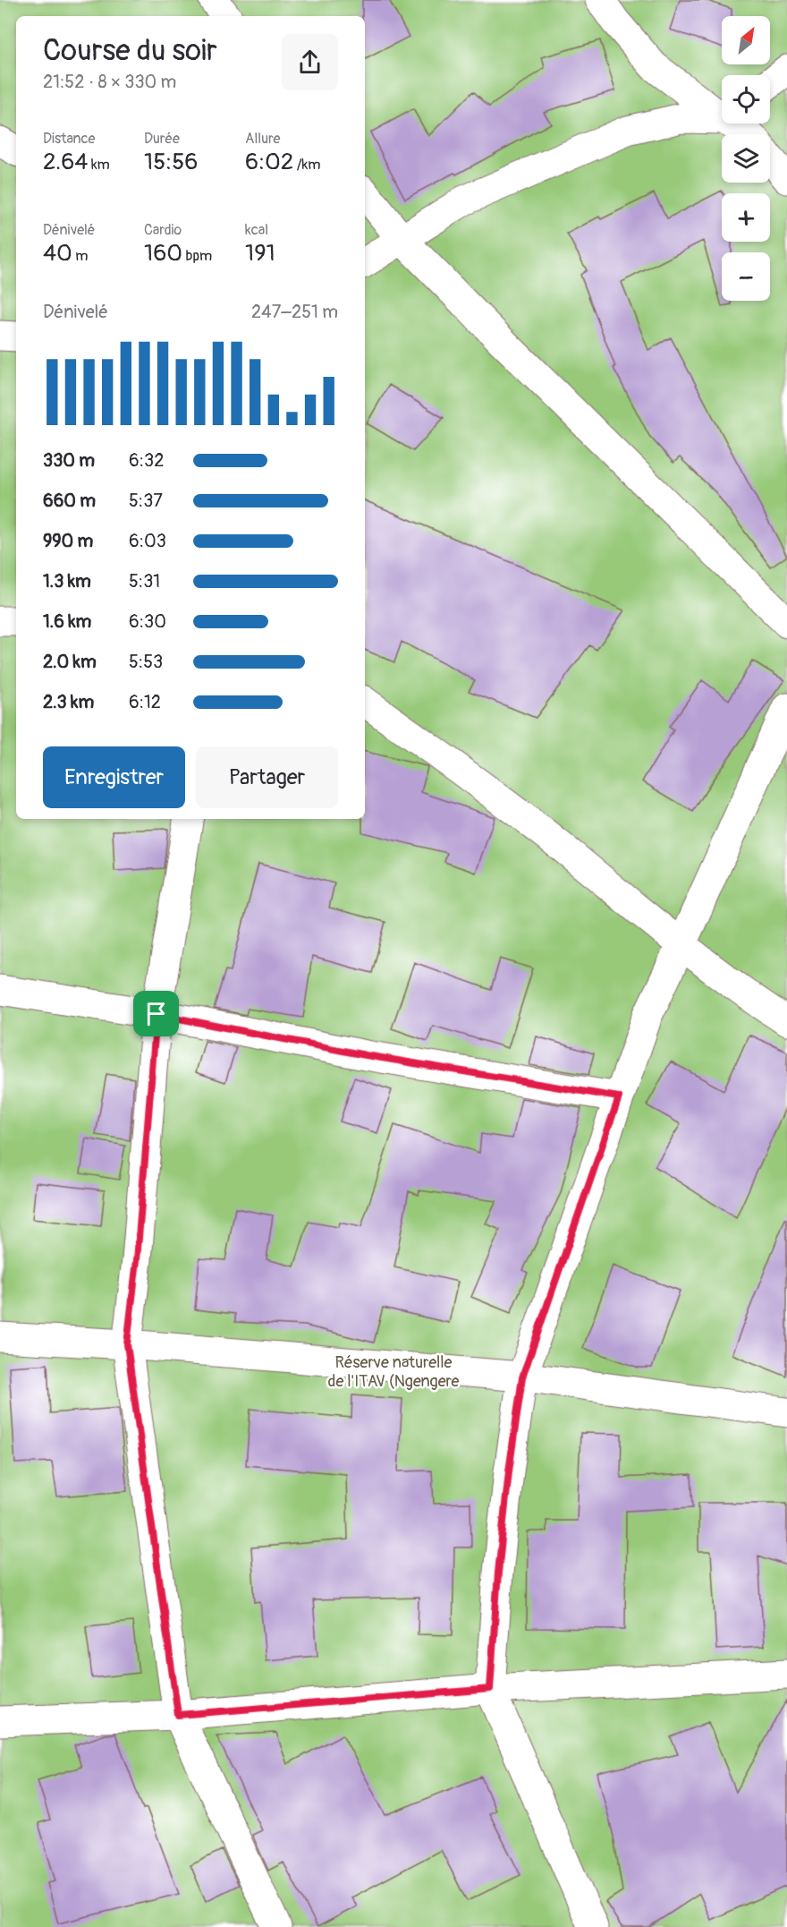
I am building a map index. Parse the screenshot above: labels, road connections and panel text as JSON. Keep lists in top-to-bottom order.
{
  "parks": ["Réserve naturelle de l'ITAV (Ngengere"],
  "north": "top right",
  "page": {
    "map_buttons": ["+", "−"],
    "heading": ["Course du soir", "21:52 · 8 × 330 m"],
    "stats": [
      ["Distance", "2.64 km"],
      ["Durée", "15:56"],
      ["Allure", "6:02 /km"],
      ["Dénivelé", "40 m"],
      ["Cardio", "160 bpm"],
      ["kcal", "191"]
    ],
    "chart": ["Dénivelé", "247–251 m"],
    "list": [
      {
        "name": "330 m",
        "note": "6:32"
      },
      {
        "name": "660 m",
        "note": "5:37"
      },
      {
        "name": "990 m",
        "note": "6:03"
      },
      {
        "name": "1.3 km",
        "note": "5:31"
      },
      {
        "name": "1.6 km",
        "note": "6:30"
      },
      {
        "name": "2.0 km",
        "note": "5:53"
      },
      {
        "name": "2.3 km",
        "note": "6:12"
      }
    ],
    "buttons": ["Enregistrer", "Partager"]
  }
}
